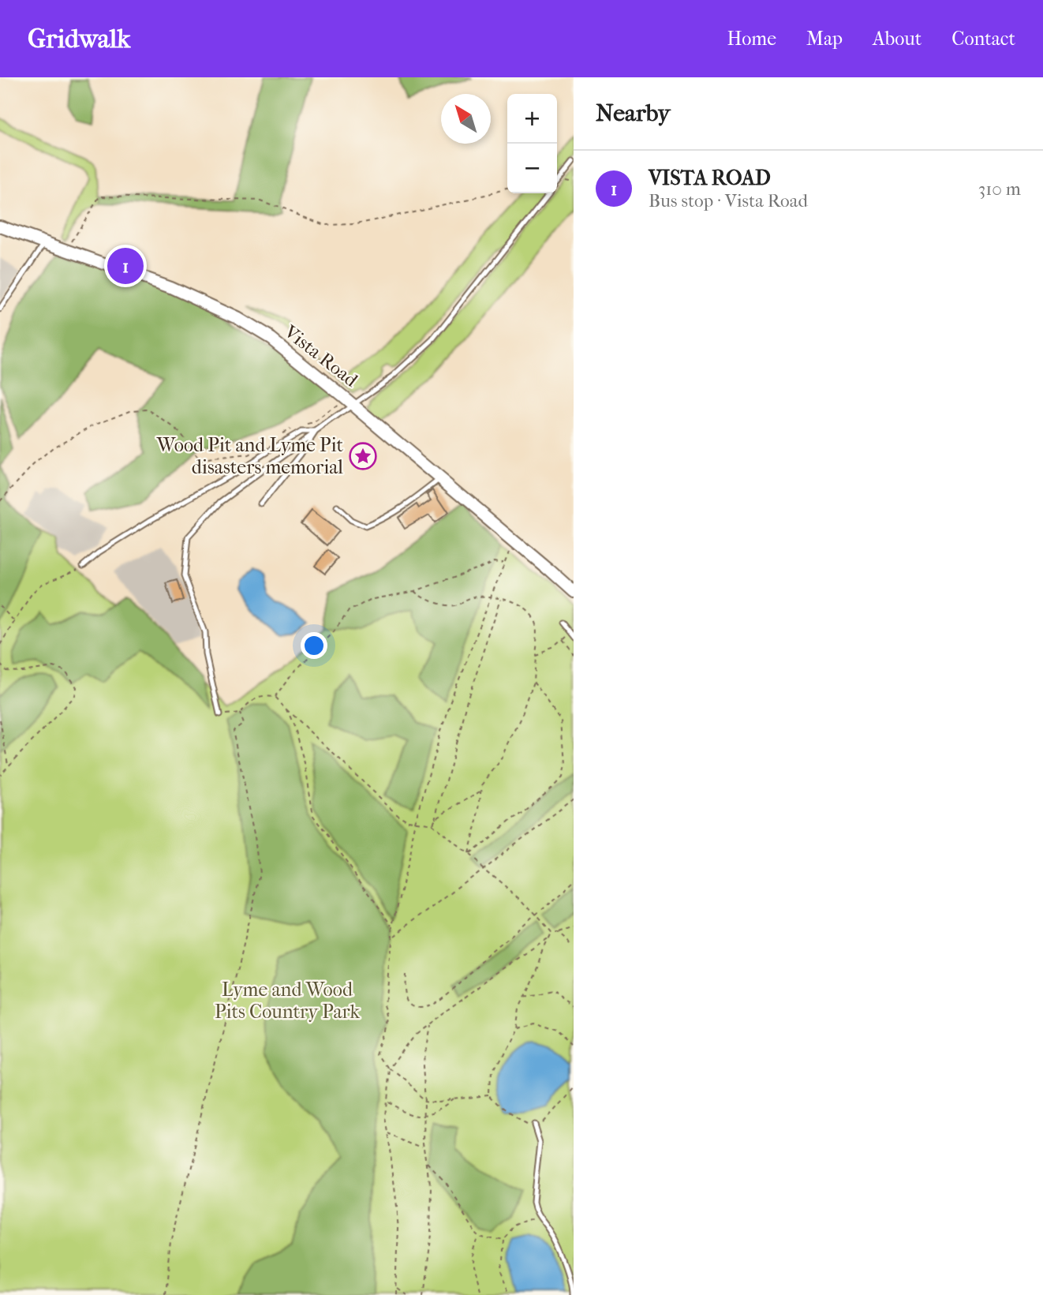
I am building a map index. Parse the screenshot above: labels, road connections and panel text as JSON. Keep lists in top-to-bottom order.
{
  "streets": {
    "main road": ["Vista Road"]
  },
  "parks": ["Lyme and Wood Pits Country Park"],
  "places": {
    "place": ["Wood Pit and Lyme Pit disasters memorial"]
  },
  "north": "top left",
  "page": {
    "header": "Gridwalk",
    "nav": [
      "Home",
      "Map",
      "About",
      "Contact"
    ],
    "heading": "Nearby",
    "map_buttons": ["+", "−"],
    "list": [
      {
        "mark": "1",
        "name": "VISTA ROAD",
        "note": "Bus stop · Vista Road",
        "value": "310 m"
      }
    ],
    "pins": "1"
  }
}
